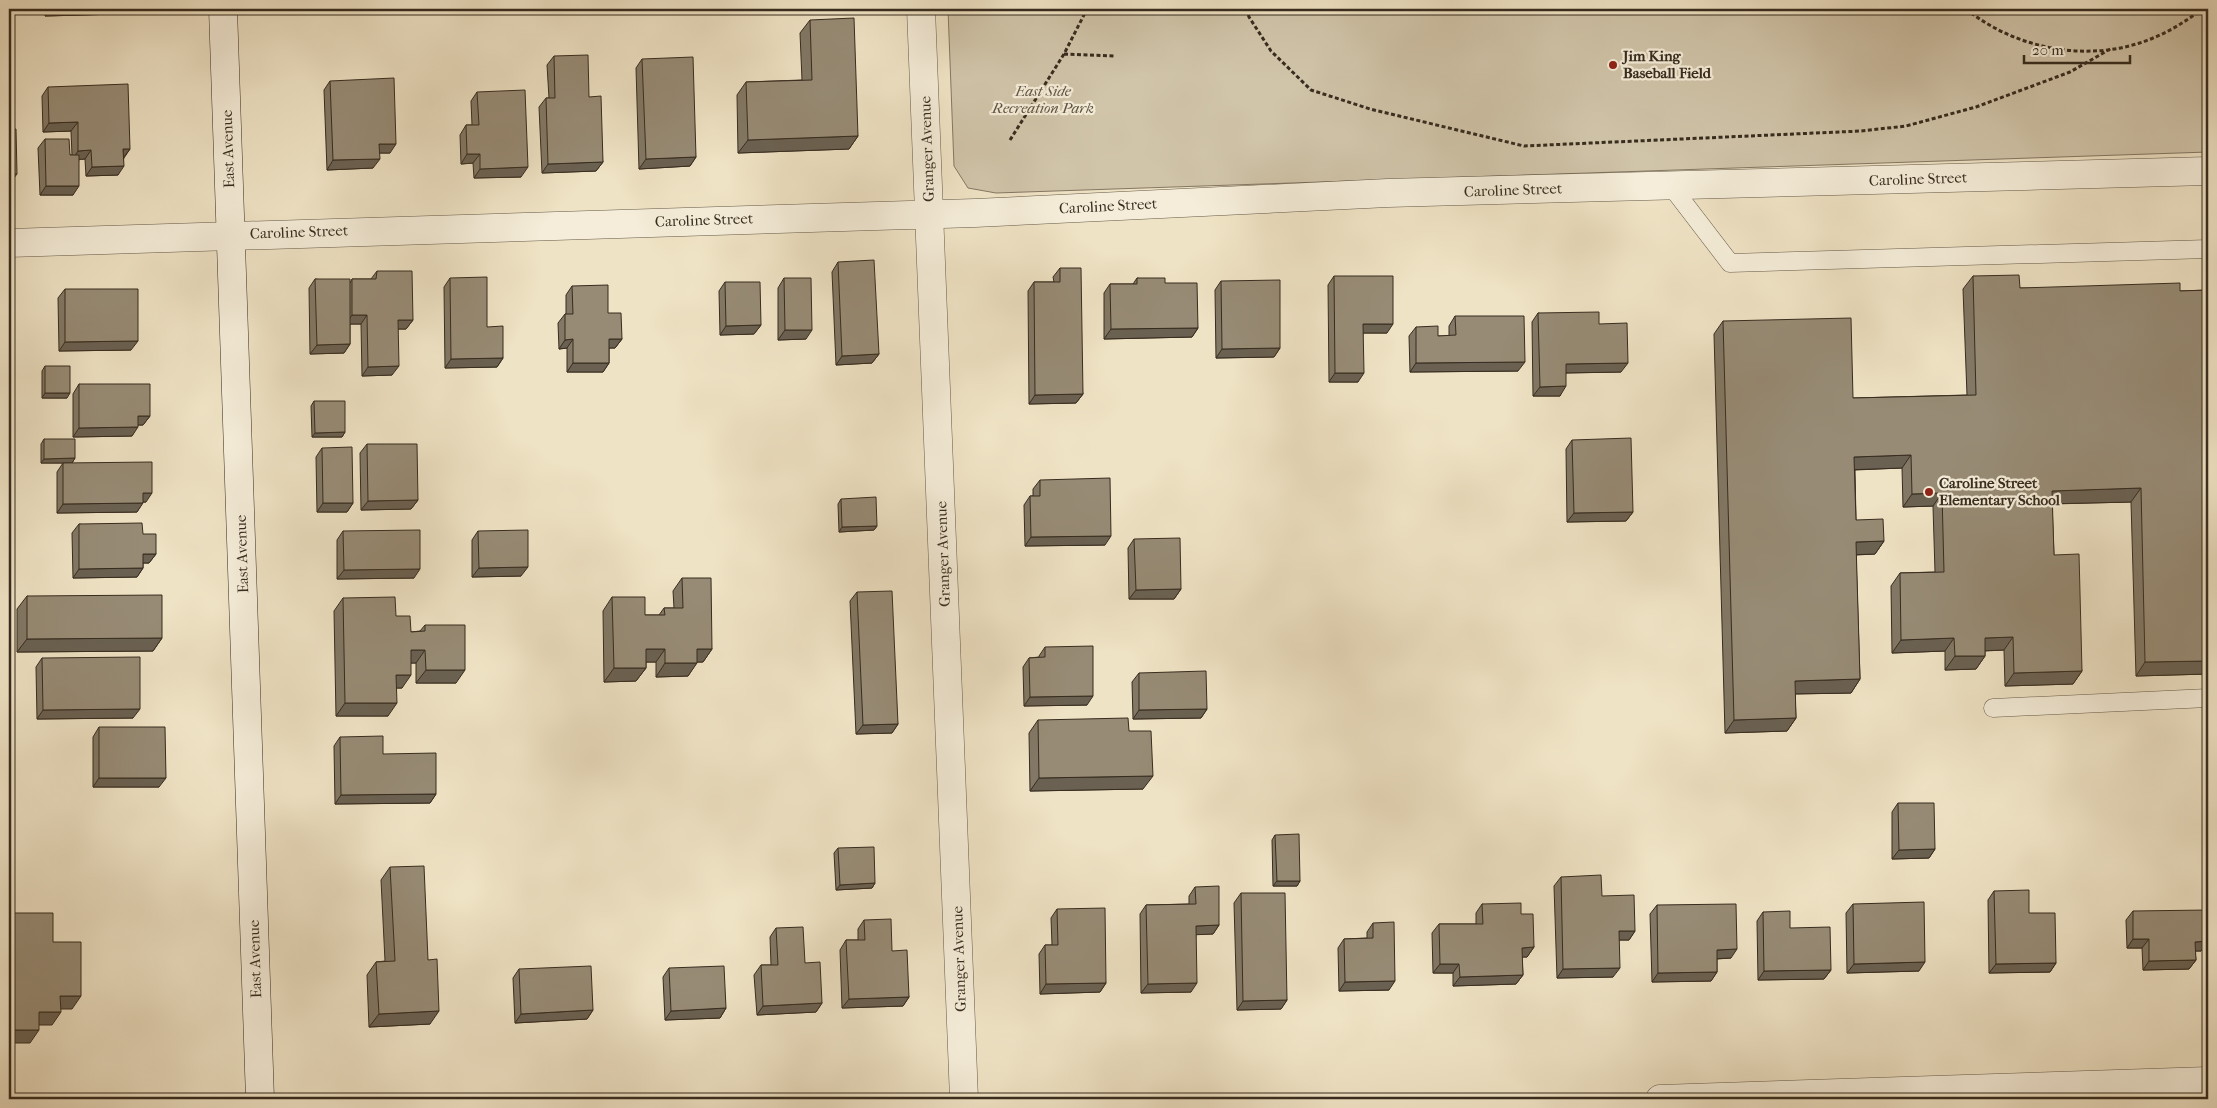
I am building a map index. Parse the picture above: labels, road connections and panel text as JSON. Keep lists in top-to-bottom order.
{
  "streets": {
    "street": ["East Avenue", "Granger Avenue", "Caroline Street"]
  },
  "crossings": [
    ["East Avenue", "Caroline Street"],
    ["Granger Avenue", "Caroline Street"]
  ],
  "parks": ["East Side Recreation Park"],
  "places": ["Jim King Baseball Field", "Caroline Street Elementary School"],
  "scale_bar": "20 m"
}
